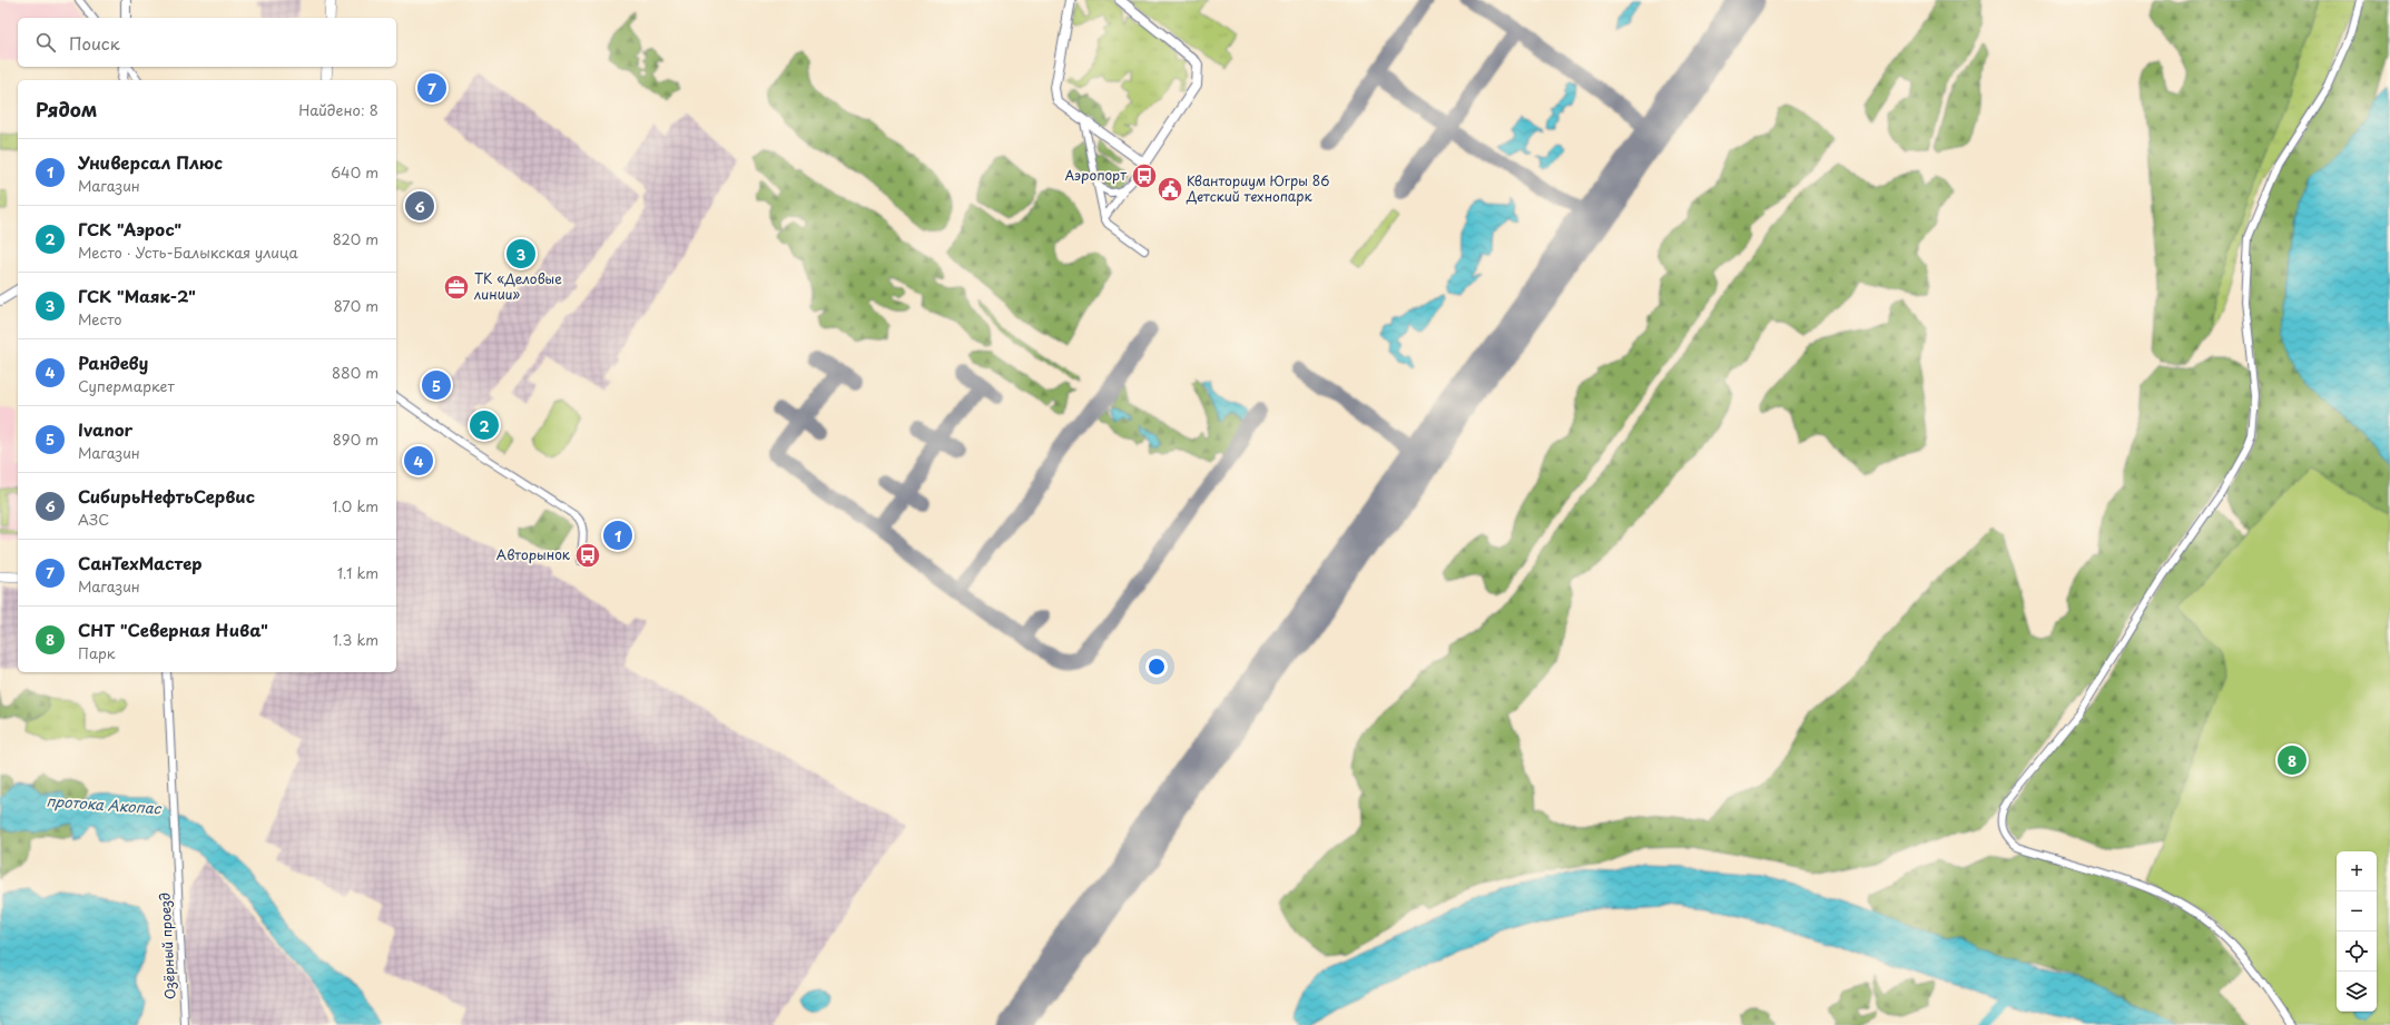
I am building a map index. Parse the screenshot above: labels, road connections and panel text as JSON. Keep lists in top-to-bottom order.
{
  "streets": {
    "street": ["Озёрный проезд"]
  },
  "water": ["протока Акопас"],
  "places": {
    "bus stop": ["Аэропорт", "Авторынок"],
    "public building": ["Кванториум Югры 86 Детский технопарк"],
    "office": ["ТК «Деловые линии»"]
  },
  "page": {
    "search": "Поиск",
    "pins": [
      "7",
      "6",
      "3",
      "5",
      "2",
      "4",
      "1",
      "8"
    ],
    "heading": ["Рядом", "Найдено: 8"],
    "list": [
      {
        "mark": "1",
        "name": "Универсал Плюс",
        "note": "Магазин",
        "value": "640 m"
      },
      {
        "mark": "2",
        "name": "ГСК \"Аэрос\"",
        "note": "Место · Усть-Балыкская улица",
        "value": "820 m"
      },
      {
        "mark": "3",
        "name": "ГСК \"Маяк-2\"",
        "note": "Место",
        "value": "870 m"
      },
      {
        "mark": "4",
        "name": "Рандеву",
        "note": "Супермаркет",
        "value": "880 m"
      },
      {
        "mark": "5",
        "name": "Ivanor",
        "note": "Магазин",
        "value": "890 m"
      },
      {
        "mark": "6",
        "name": "СибирьНефтьСервис",
        "note": "АЗС",
        "value": "1.0 km"
      },
      {
        "mark": "7",
        "name": "СанТехМастер",
        "note": "Магазин",
        "value": "1.1 km"
      },
      {
        "mark": "8",
        "name": "СНТ \"Северная Нива\"",
        "note": "Парк",
        "value": "1.3 km"
      }
    ],
    "map_buttons": ["+", "−"]
  }
}
